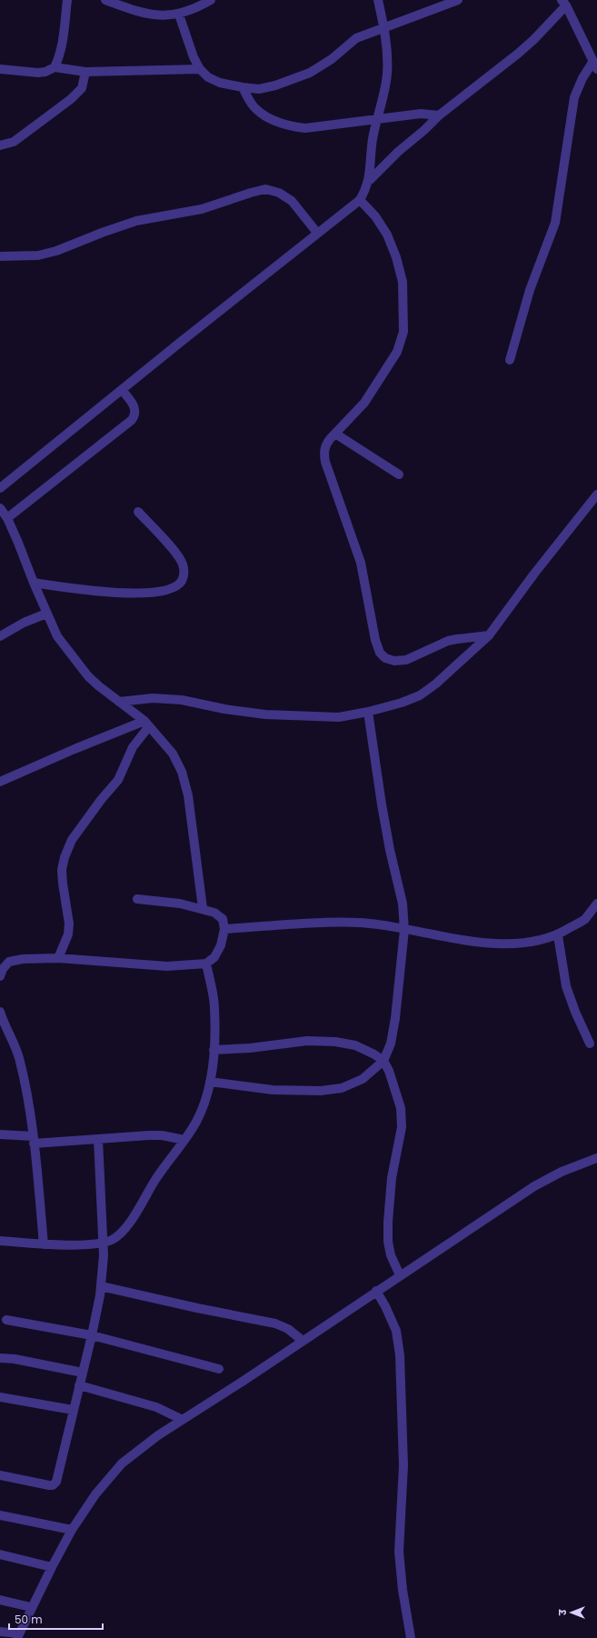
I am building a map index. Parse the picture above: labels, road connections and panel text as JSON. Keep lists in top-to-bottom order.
{
  "scale_bar": "50 m",
  "north": "left"
}
